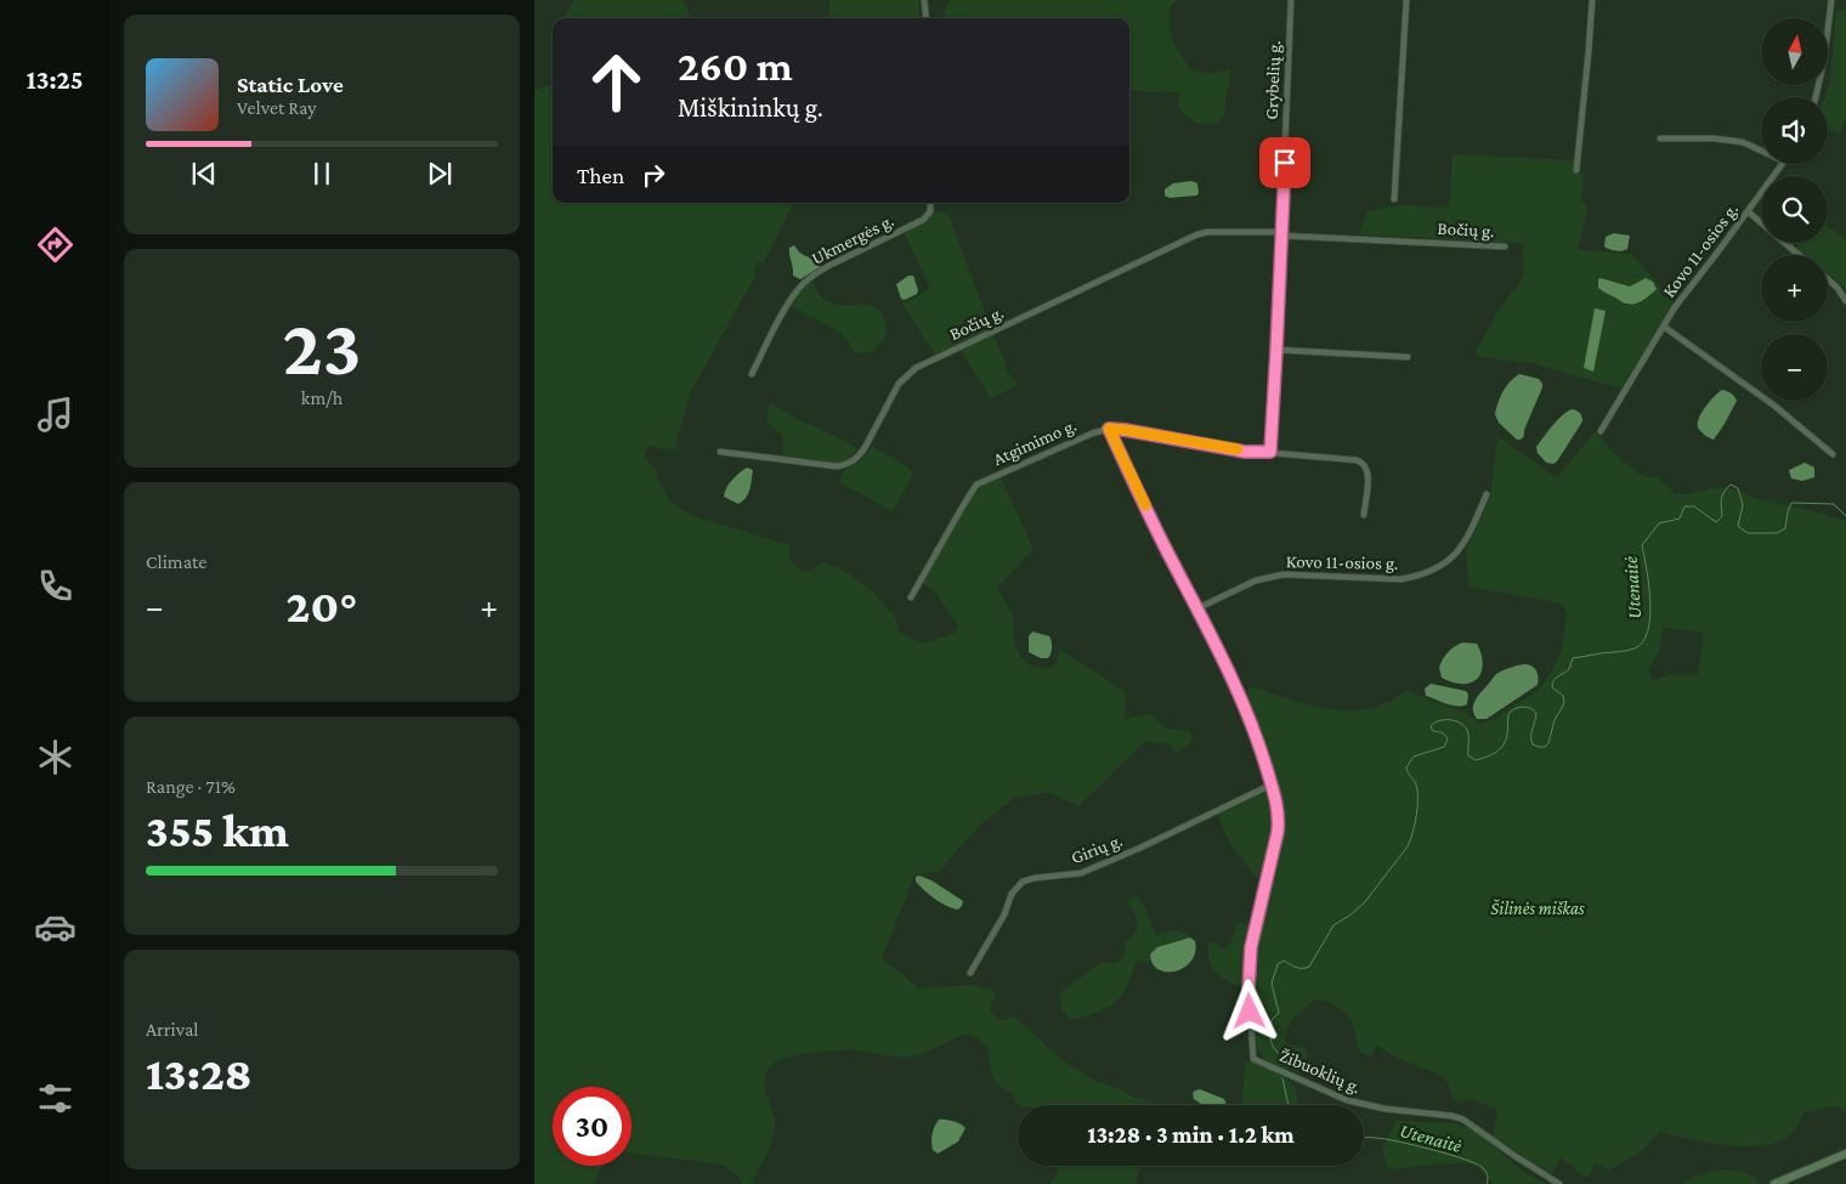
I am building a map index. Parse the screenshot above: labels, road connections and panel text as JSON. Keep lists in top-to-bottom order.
{
  "streets": {
    "street": [
      "Grybelių g.",
      "Bočių g.",
      "Ukmergės g.",
      "Kovo 11-osios g.",
      "Atgimimo g.",
      "Girių g.",
      "Žibuoklių g."
    ]
  },
  "crossings": [
    ["Grybelių g.", "Bočių g."],
    ["Grybelių g.", "Atgimimo g."],
    ["Girių g.", "Žibuoklių g."]
  ],
  "water": ["Utenaitė"],
  "parks": ["Šilinės miškas"],
  "north": "top",
  "page": {
    "tabs": "13:25",
    "map_buttons": ["+", "−"],
    "turn": ["260 m", "Miškininkų g."],
    "song": ["Static Love", "Velvet Ray"],
    "then": "Then",
    "tile": [
      ["23", "km/h"],
      "Climate",
      ["Range · 71%", "355 km"],
      ["Arrival", "13:28"]
    ],
    "heat": ["−", "20°", "+"],
    "limit": "30",
    "trip": "13:28 · 3 min · 1.2 km"
  }
}
